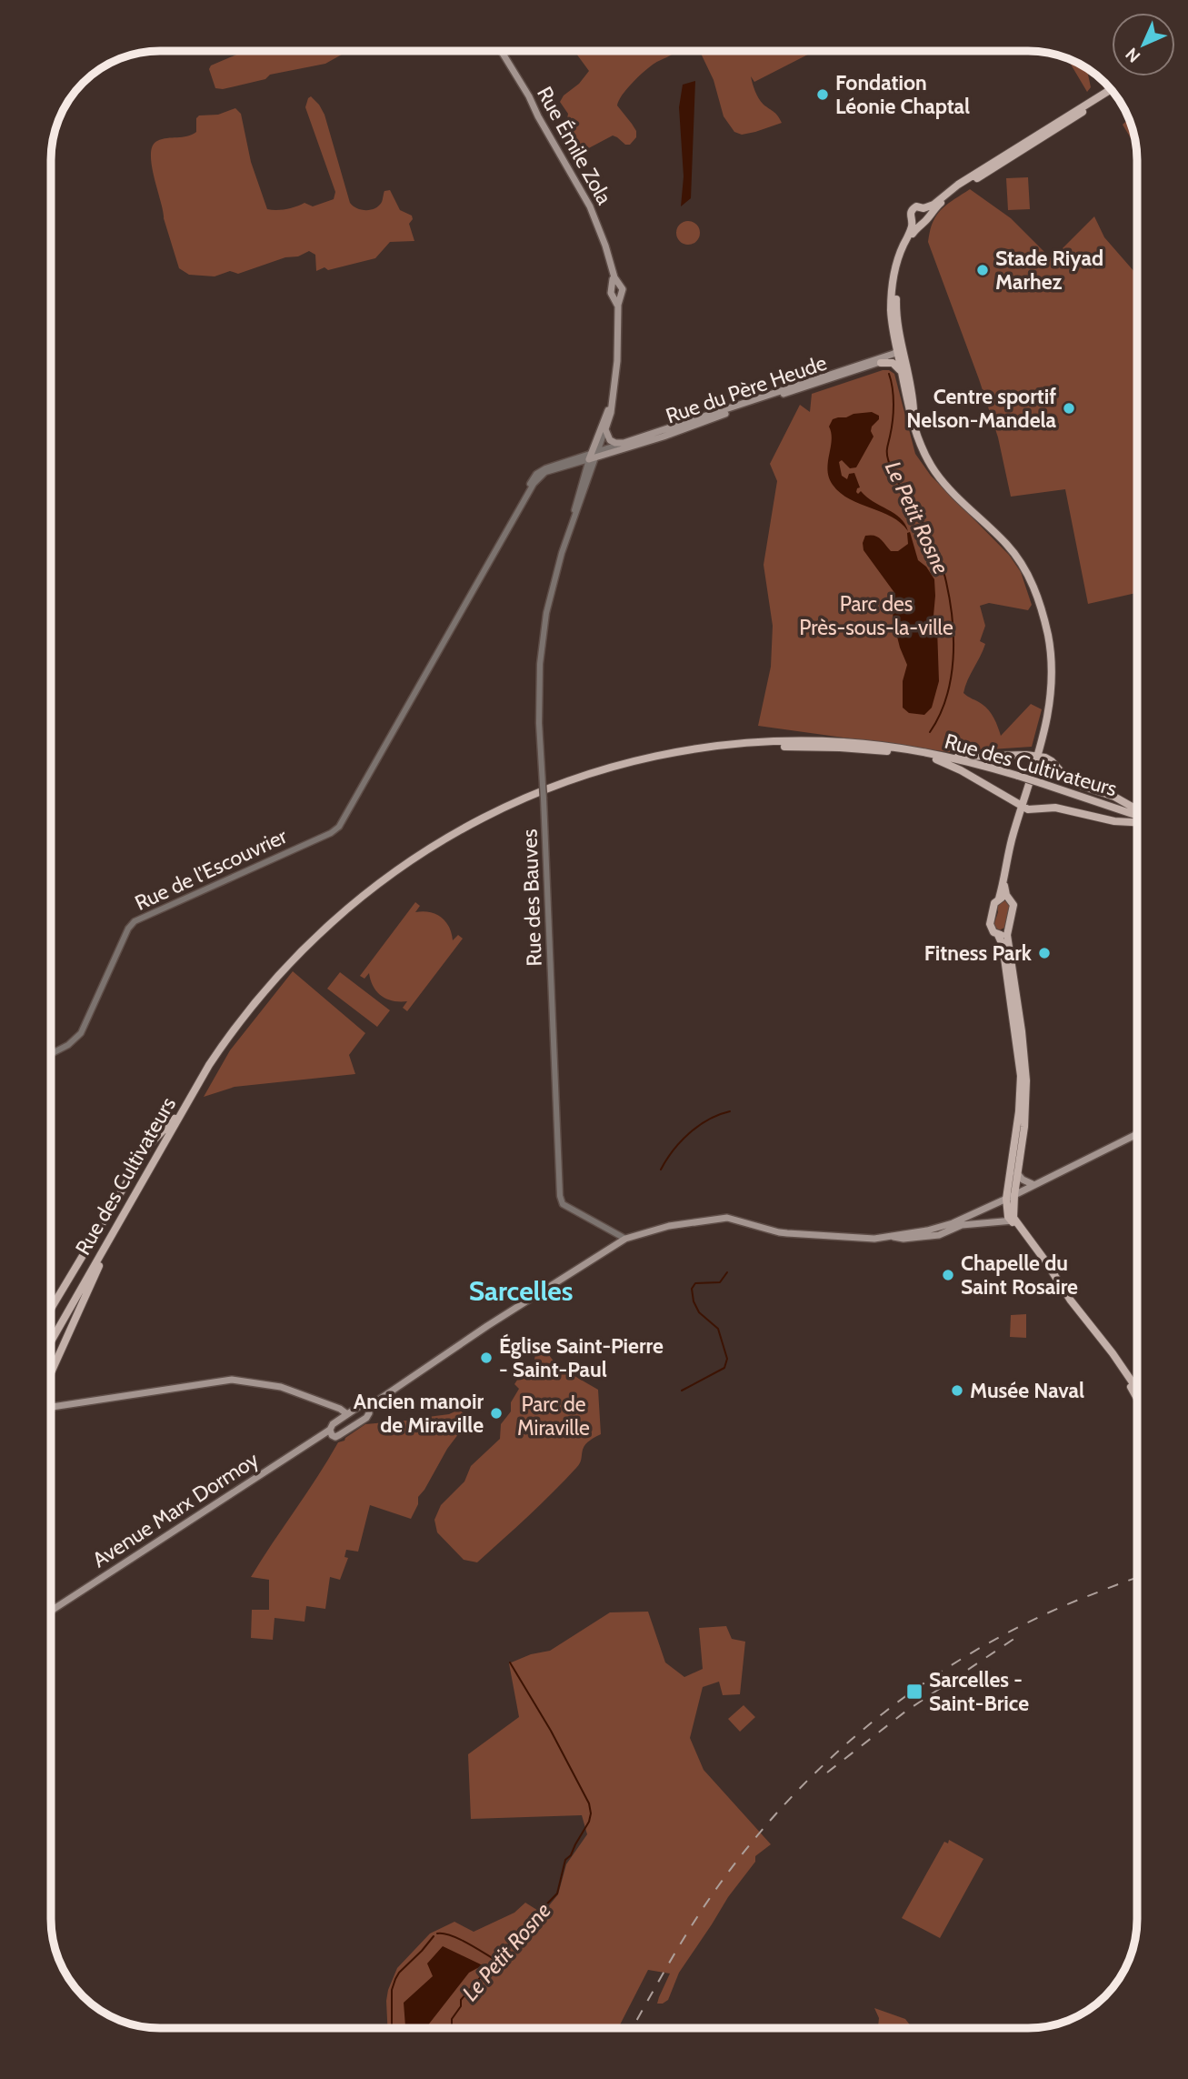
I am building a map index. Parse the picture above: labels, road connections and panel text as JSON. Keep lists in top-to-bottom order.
{
  "streets": {
    "main road": [
      "Rue Émile Zola",
      "Rue du Père Heude",
      "Rue des Cultivateurs",
      "Avenue Marx Dormoy"
    ],
    "street": ["Rue de l'Escouvrier", "Rue des Bauves"]
  },
  "crossings": [
    ["Rue Émile Zola", "Rue du Père Heude"],
    ["Rue Émile Zola", "Rue de l'Escouvrier"],
    ["Rue Émile Zola", "Rue des Bauves"],
    ["Rue du Père Heude", "Rue de l'Escouvrier"],
    ["Rue du Père Heude", "Rue des Bauves"],
    ["Rue de l'Escouvrier", "Rue des Bauves"]
  ],
  "districts": ["Sarcelles"],
  "water": ["Le Petit Rosne"],
  "parks": ["Parc des Près-sous-la-ville", "Parc de Miraville"],
  "places": {
    "other": [
      "Fondation Léonie Chaptal",
      "Stade Riyad Marhez",
      "Centre sportif Nelson-Mandela",
      "Fitness Park",
      "Chapelle du Saint Rosaire",
      "Église Saint-Pierre - Saint-Paul",
      "Musée Naval",
      "Ancien manoir de Miraville"
    ],
    "transit": ["Sarcelles - Saint-Brice"]
  },
  "north": "bottom left"
}
